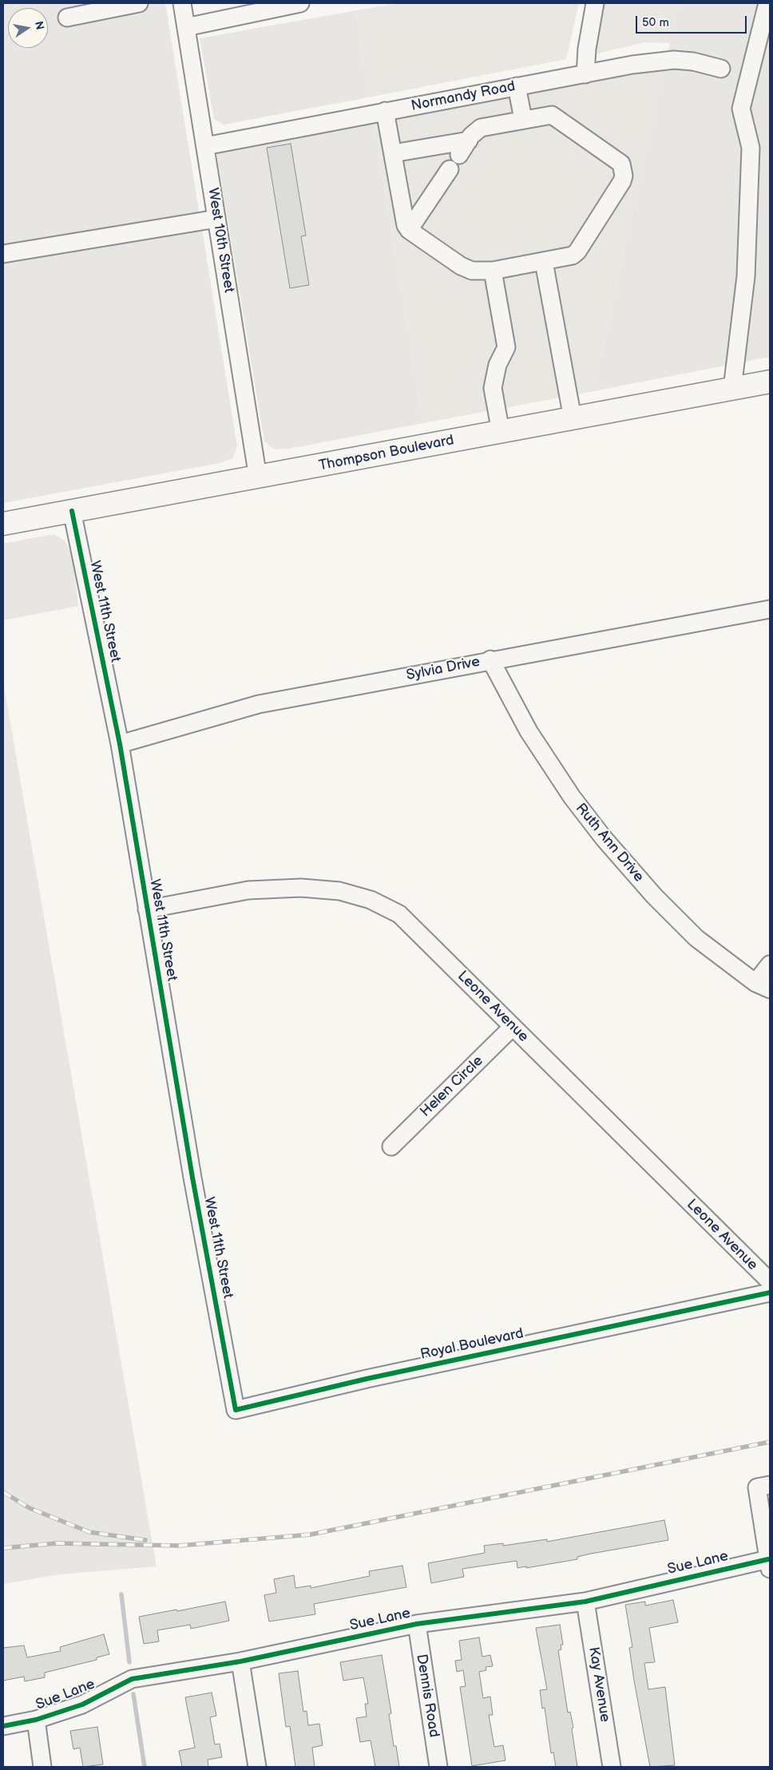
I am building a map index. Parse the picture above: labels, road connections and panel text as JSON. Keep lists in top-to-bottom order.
{
  "streets": {
    "main road": ["Thompson Boulevard"],
    "street": [
      "Normandy Road",
      "West 10th Street",
      "West 11th Street",
      "Sylvia Drive",
      "Ruth Ann Drive",
      "Leone Avenue",
      "Helen Circle",
      "Royal Boulevard",
      "Sue Lane",
      "Kay Avenue",
      "Dennis Road"
    ]
  },
  "crossings": [
    ["Normandy Road", "West 10th Street"],
    ["West 10th Street", "Thompson Boulevard"],
    ["Thompson Boulevard", "West 11th Street"],
    ["West 11th Street", "Sylvia Drive"],
    ["West 11th Street", "Leone Avenue"],
    ["West 11th Street", "Royal Boulevard"],
    ["Sylvia Drive", "Ruth Ann Drive"],
    ["Leone Avenue", "Helen Circle"],
    ["Sue Lane", "Kay Avenue"],
    ["Sue Lane", "Dennis Road"]
  ],
  "scale_bar": "50 m",
  "north": "right"
}
